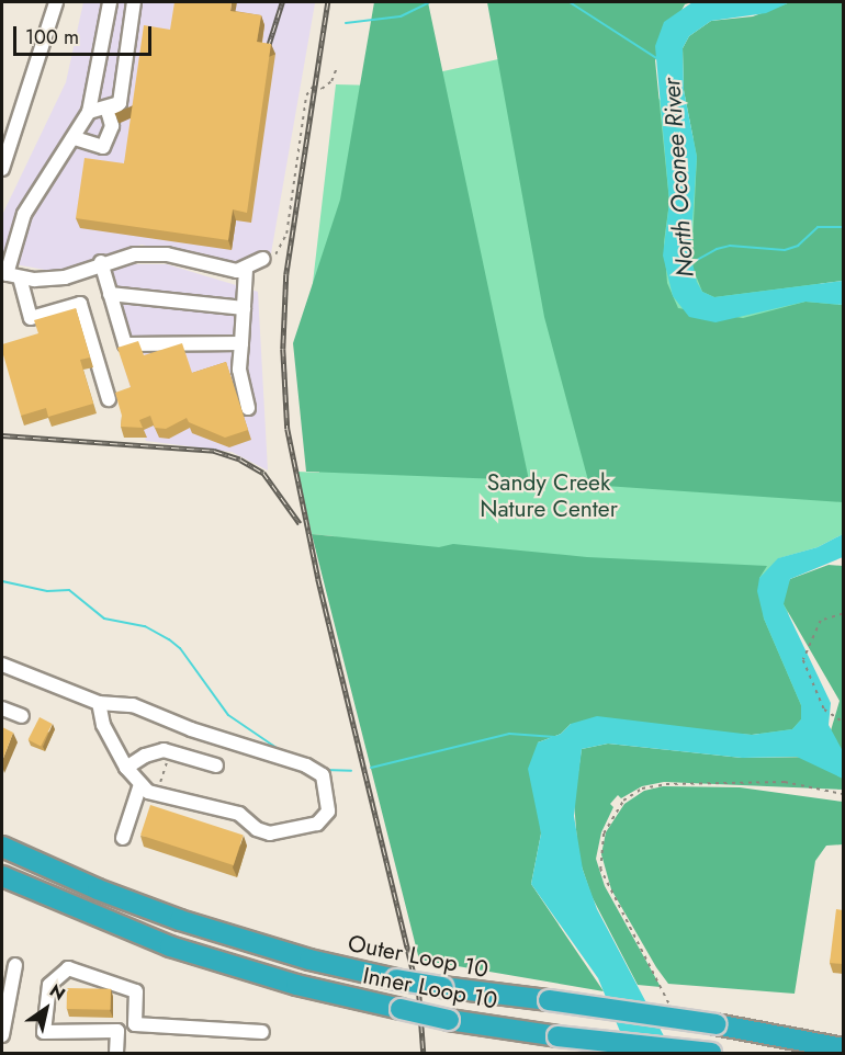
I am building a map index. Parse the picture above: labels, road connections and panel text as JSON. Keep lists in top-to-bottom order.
{
  "streets": {
    "highway": ["Outer Loop 10", "Inner Loop 10"]
  },
  "water": ["North Oconee River"],
  "parks": ["Sandy Creek Nature Center"],
  "scale_bar": "100 m",
  "north": "top right"
}
